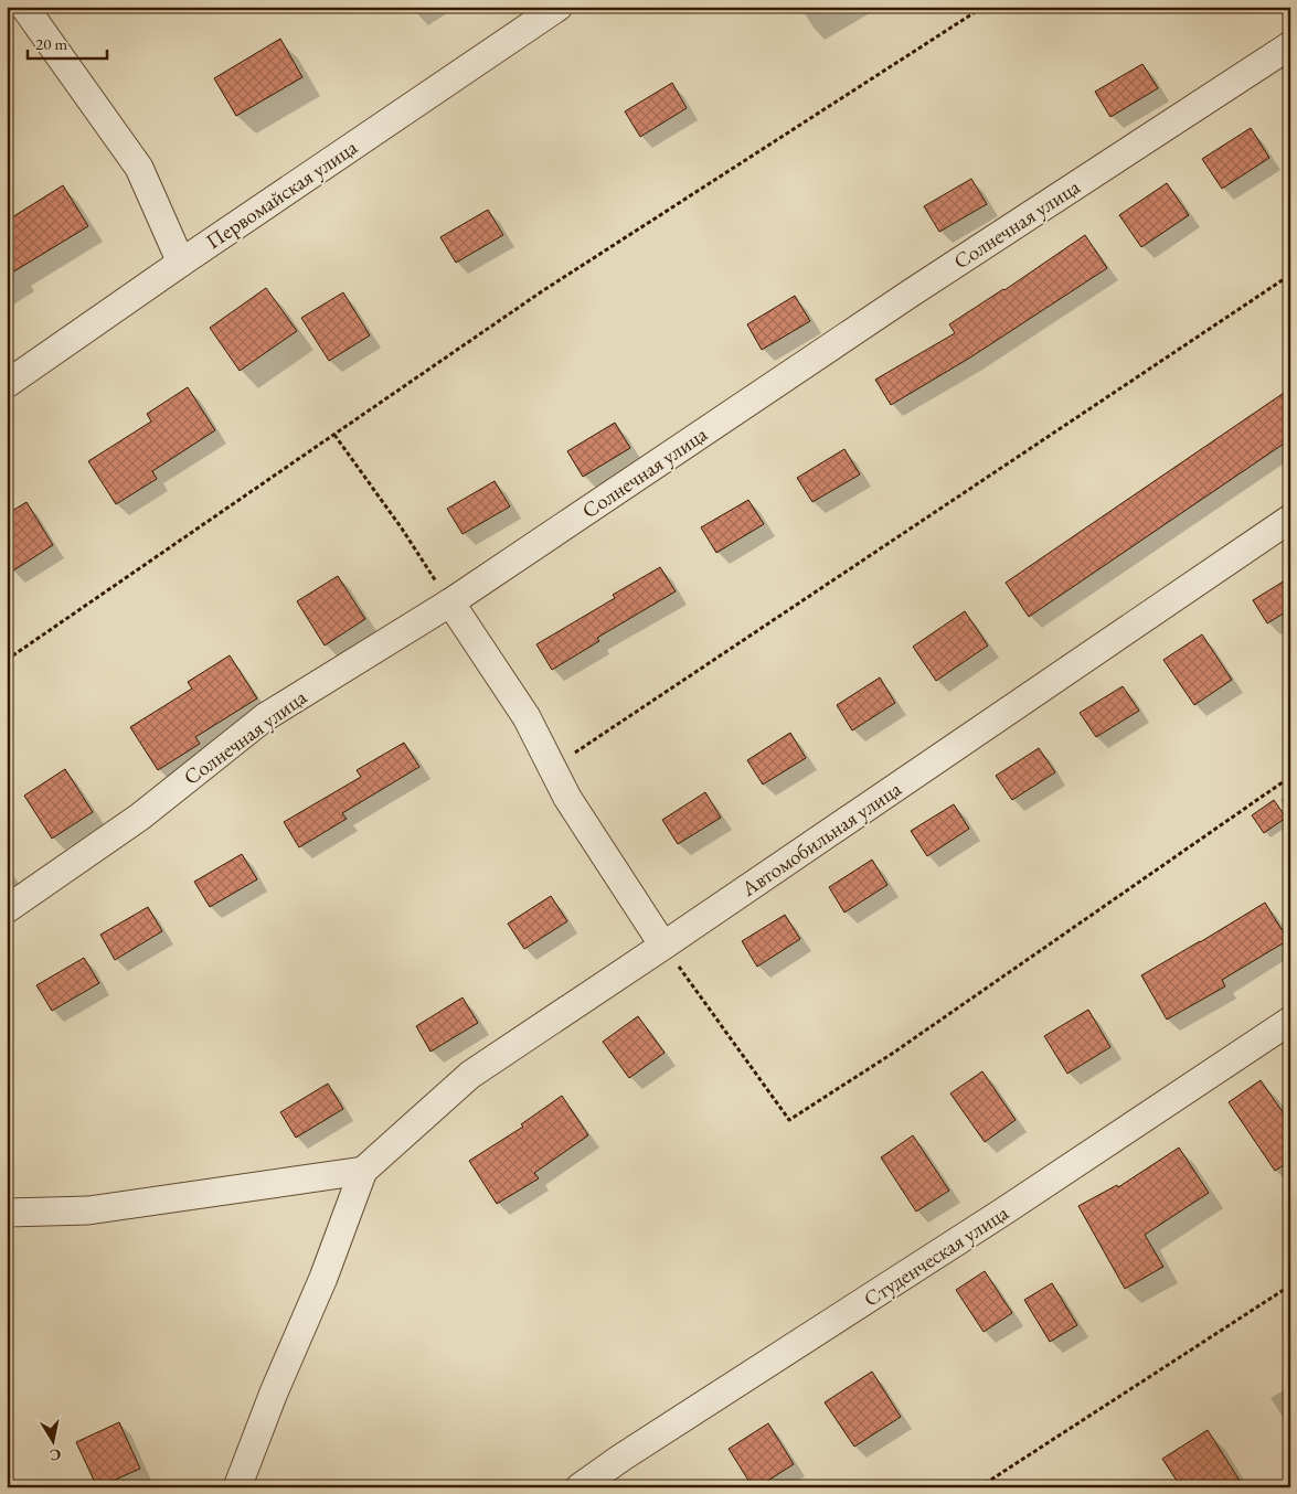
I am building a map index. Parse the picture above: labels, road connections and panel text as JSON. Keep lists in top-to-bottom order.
{
  "streets": {
    "street": [
      "Первомайская улица",
      "Солнечная улица",
      "Автомобильная улица",
      "Студенческая улица"
    ]
  },
  "scale_bar": "20 m",
  "north": "bottom"
}
